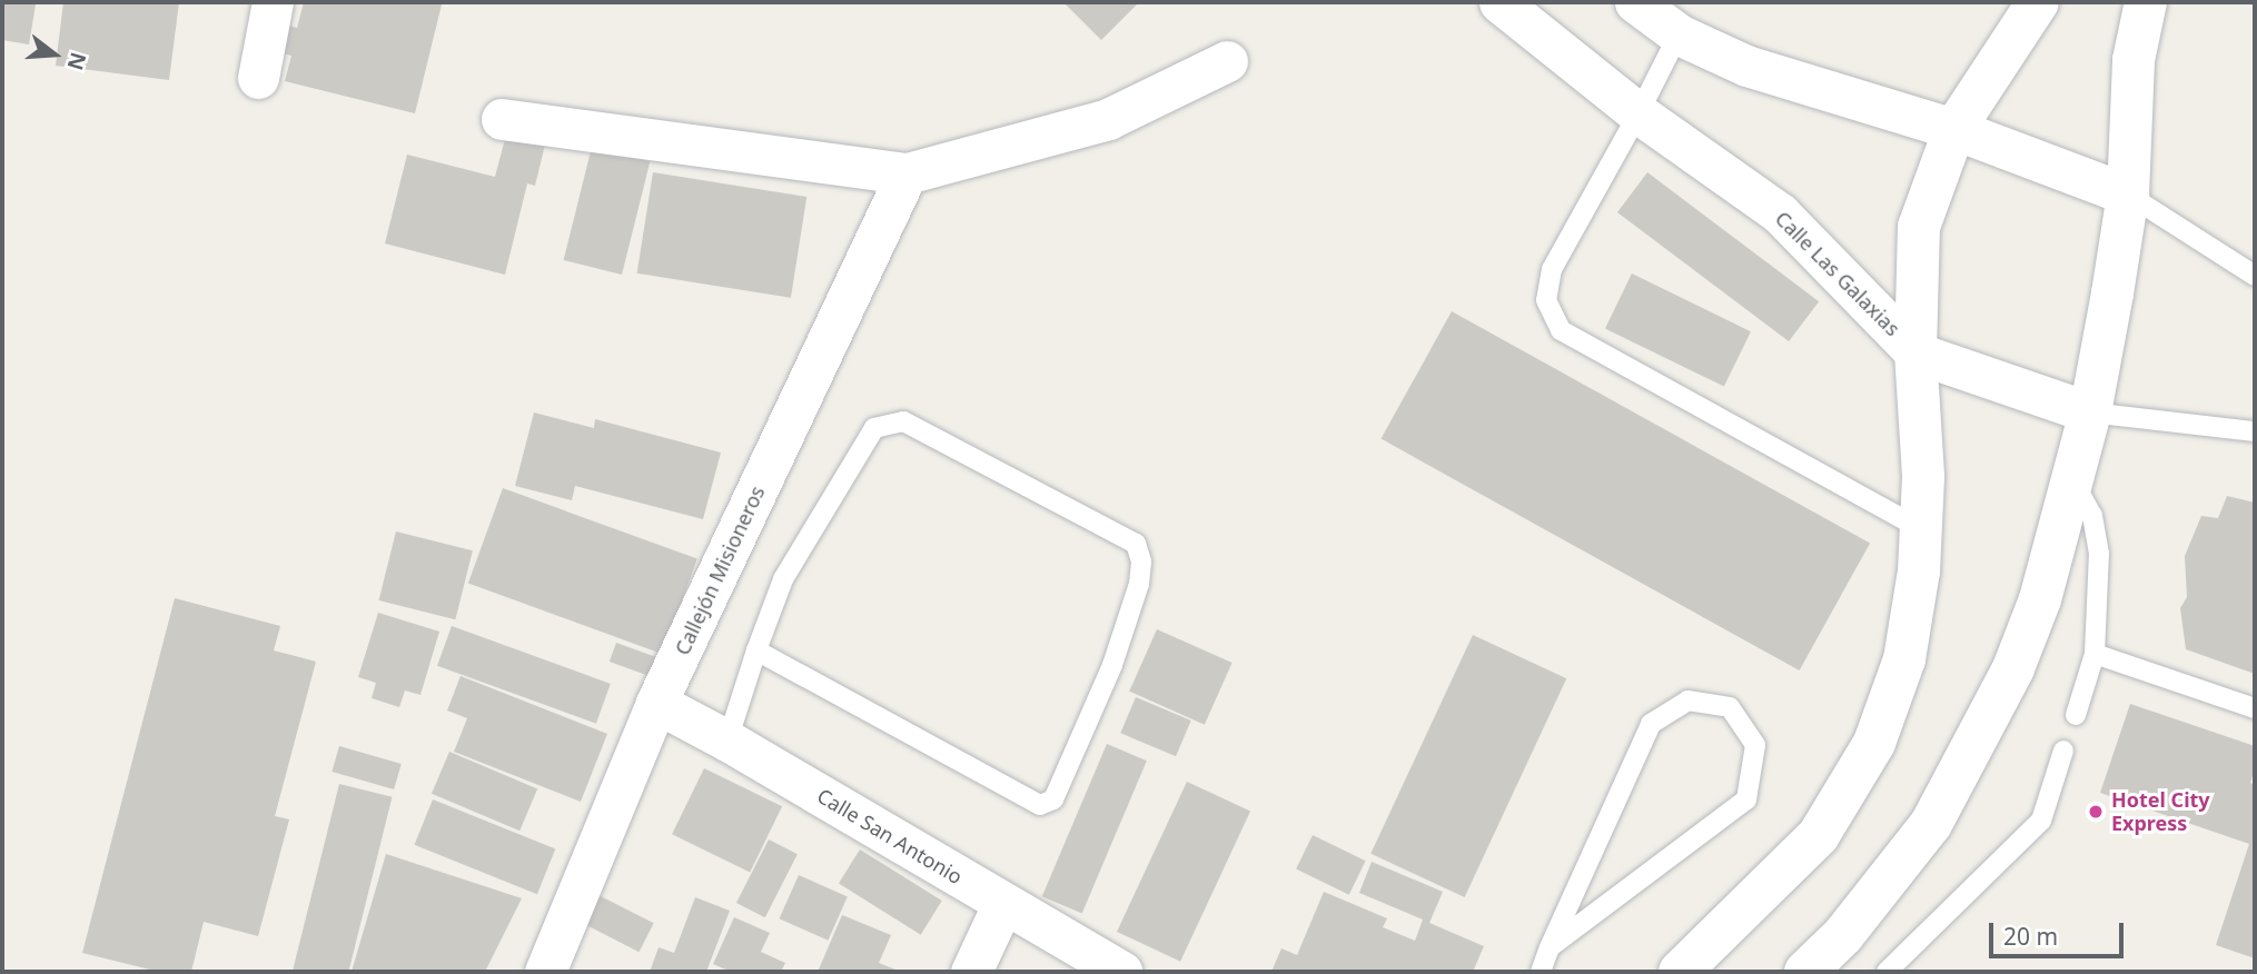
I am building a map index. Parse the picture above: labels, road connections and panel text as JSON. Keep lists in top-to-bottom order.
{
  "streets": {
    "street": ["Calle Las Galaxias", "Callejón Misioneros", "Calle San Antonio"]
  },
  "crossings": [
    ["Callejón Misioneros", "Calle San Antonio"]
  ],
  "places": ["Hotel City Express"],
  "scale_bar": "20 m",
  "north": "right"
}
